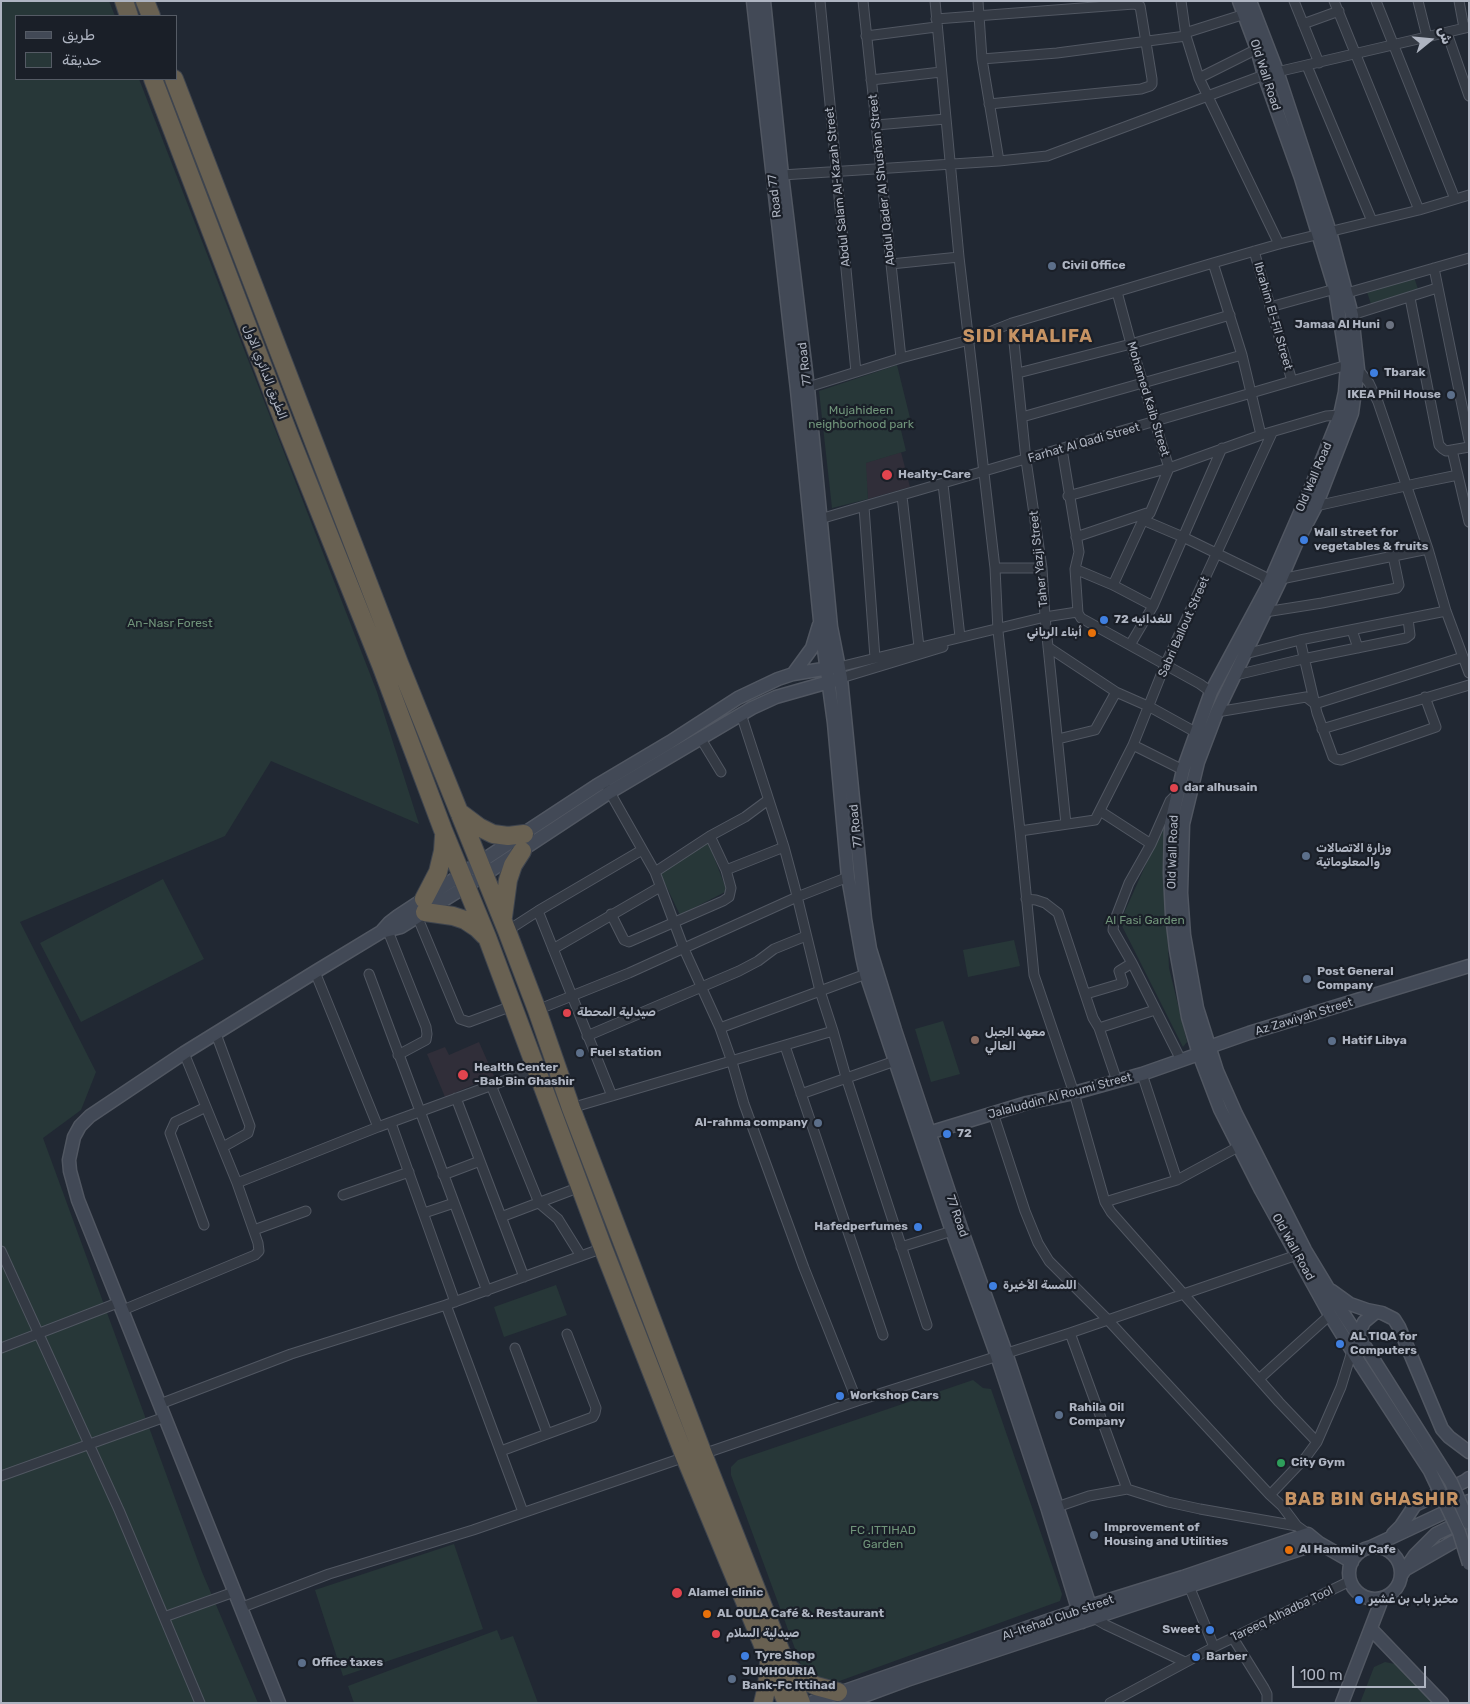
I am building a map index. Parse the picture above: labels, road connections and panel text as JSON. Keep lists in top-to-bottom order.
{
  "streets": {
    "highway": ["الطريق الدائري الاول"],
    "main road": [
      "Old Wall Road",
      "Road 77",
      "77 Road",
      "Az Zawiyah Street",
      "Jalaluddin Al Roumi Street",
      "Al-Itehad Club street"
    ],
    "street": [
      "Abdul Qader Al Shushan Street",
      "Abdul Salam Al-Kazah Street",
      "Ibrahim El-Fil Street",
      "Mohamed Kaib Street",
      "Farhat Al Qadi Street",
      "Taher Yazji Street",
      "Sabri Ballout Street",
      "Tareeq Alhadba Tool"
    ]
  },
  "crossings": [
    ["Old Wall Road", "Farhat Al Qadi Street"],
    ["Old Wall Road", "Az Zawiyah Street"],
    ["Old Wall Road", "Jalaluddin Al Roumi Street"],
    ["Road 77", "77 Road"],
    ["Ibrahim El-Fil Street", "Farhat Al Qadi Street"],
    ["77 Road", "Farhat Al Qadi Street"],
    ["77 Road", "Jalaluddin Al Roumi Street"],
    ["77 Road", "Al-Itehad Club street"],
    ["Mohamed Kaib Street", "Farhat Al Qadi Street"],
    ["Farhat Al Qadi Street", "Taher Yazji Street"],
    ["Taher Yazji Street", "Sabri Ballout Street"],
    ["Az Zawiyah Street", "Jalaluddin Al Roumi Street"]
  ],
  "districts": ["SIDI KHALIFA", "BAB BIN GHASHIR"],
  "parks": [
    "Mujahideen neighborhood park",
    "An-Nasr Forest",
    "Al Fasi Garden",
    "FC .ITTIHAD Garden"
  ],
  "places": [
    "Civil Office",
    "Jamaa Al Huni",
    "Tbarak",
    "IKEA Phil House",
    "Healty-Care",
    "Wall street for vegetables & fruits",
    "72 للغدائيه",
    "أبناء الرياني",
    "dar alhusain",
    "وزارة الاتصالات والمعلوماتية",
    "Post General Company",
    "صيدلية المحطة",
    "معهد الجبل العالي",
    "Hatif Libya",
    "Fuel station",
    "Health Center -Bab Bin Ghashir",
    "Al-rahma company",
    "72",
    "Hafedperfumes",
    "اللمسة الأخيرة",
    "AL TIQA for Computers",
    "Workshop Cars",
    "Rahila Oil Company",
    "City Gym",
    "Improvement of Housing and Utilities",
    "Al Hammily Cafe",
    "Alamel clinic",
    "مخبز باب بن غشير",
    "AL OULA Café &. Restaurant",
    "Sweet",
    "صيدلية السلام",
    "Tyre Shop",
    "Barber",
    "Office taxes",
    "JUMHOURIA Bank-Fc Ittihad"
  ],
  "legend": ["طريق", "حديقة"],
  "scale_bar": "100 m",
  "north": "right"
}
